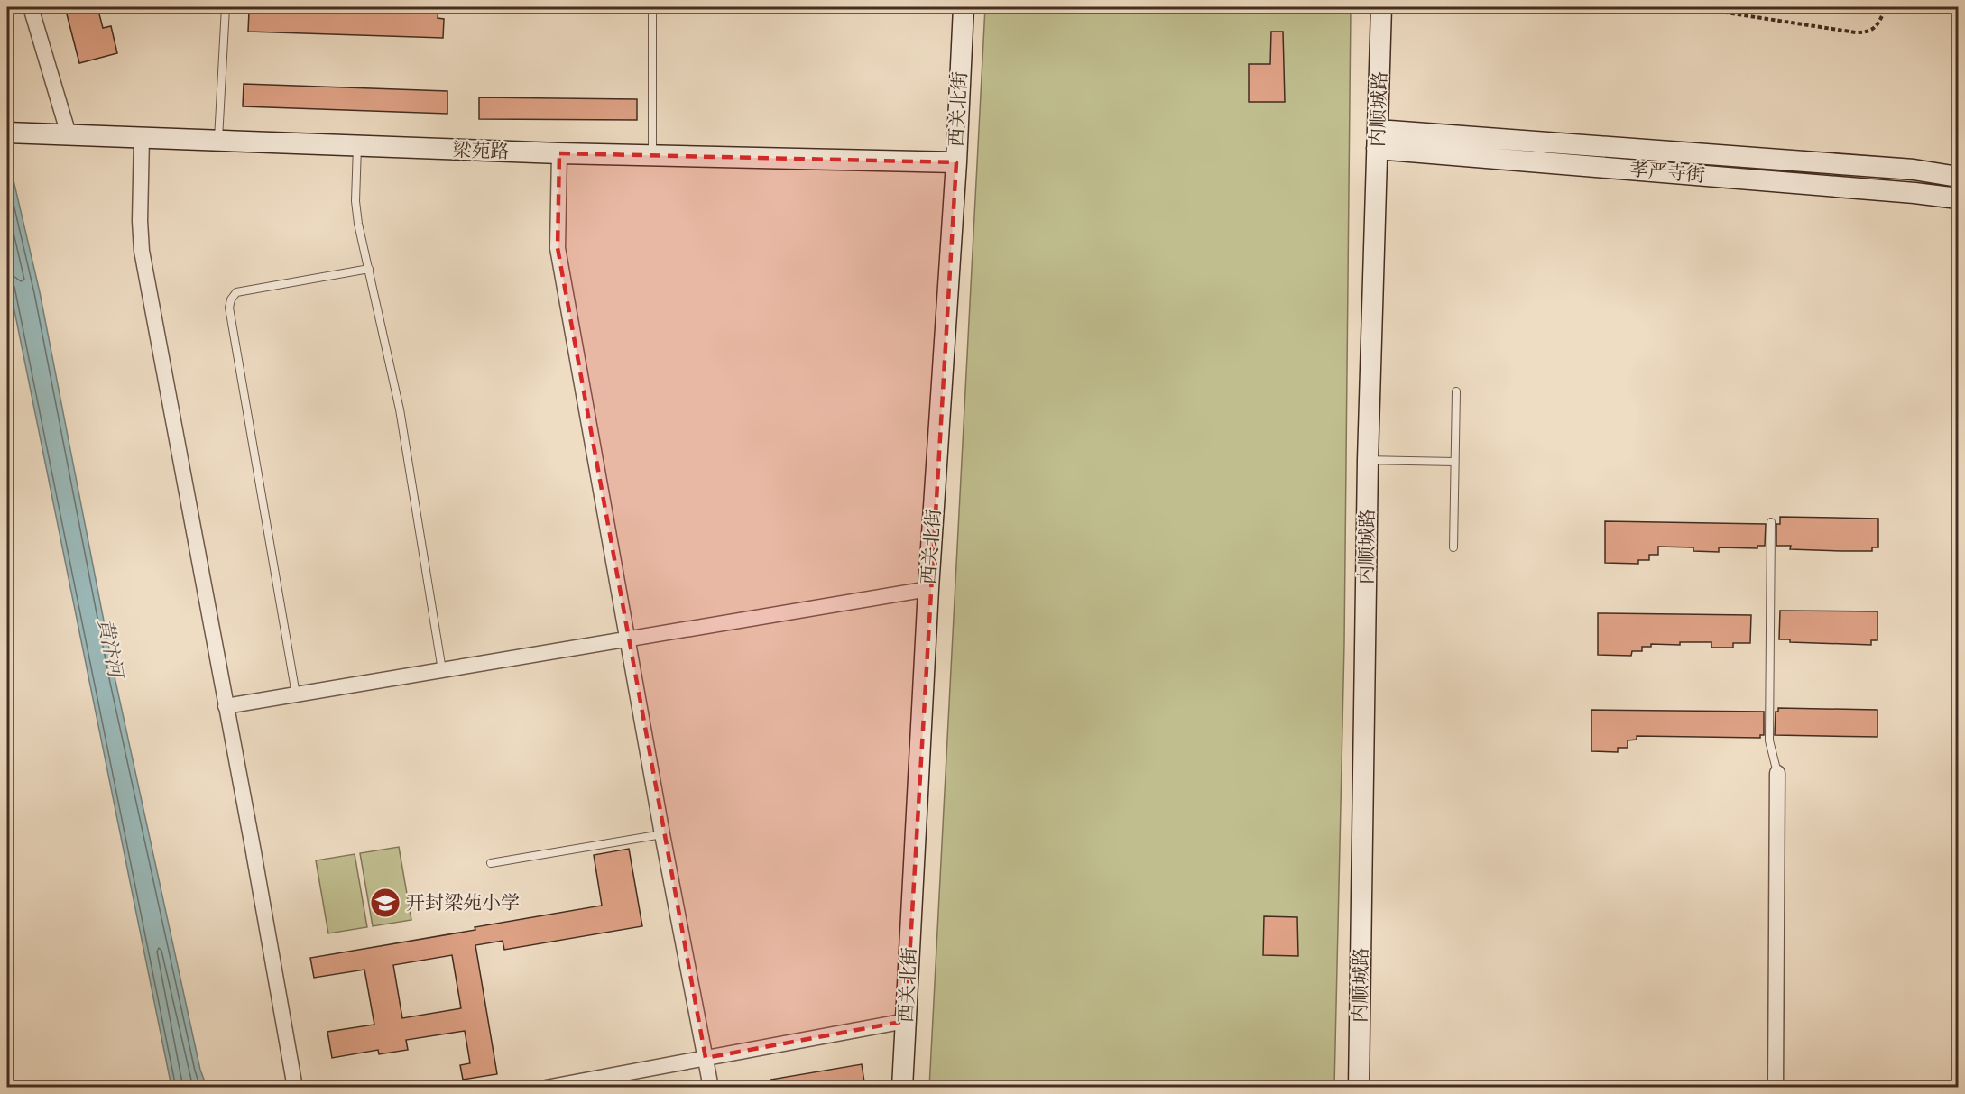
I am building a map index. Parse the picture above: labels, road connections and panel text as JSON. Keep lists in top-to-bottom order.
{
  "streets": {
    "street": [
      "西关北街",
      "内顺城路",
      "梁苑路",
      "孝严寺街"
    ]
  },
  "crossings": [
    ["西关北街", "梁苑路"],
    ["内顺城路", "孝严寺街"]
  ],
  "water": ["黄汴河"],
  "places": {
    "school or university": ["开封梁苑小学"]
  }
}
